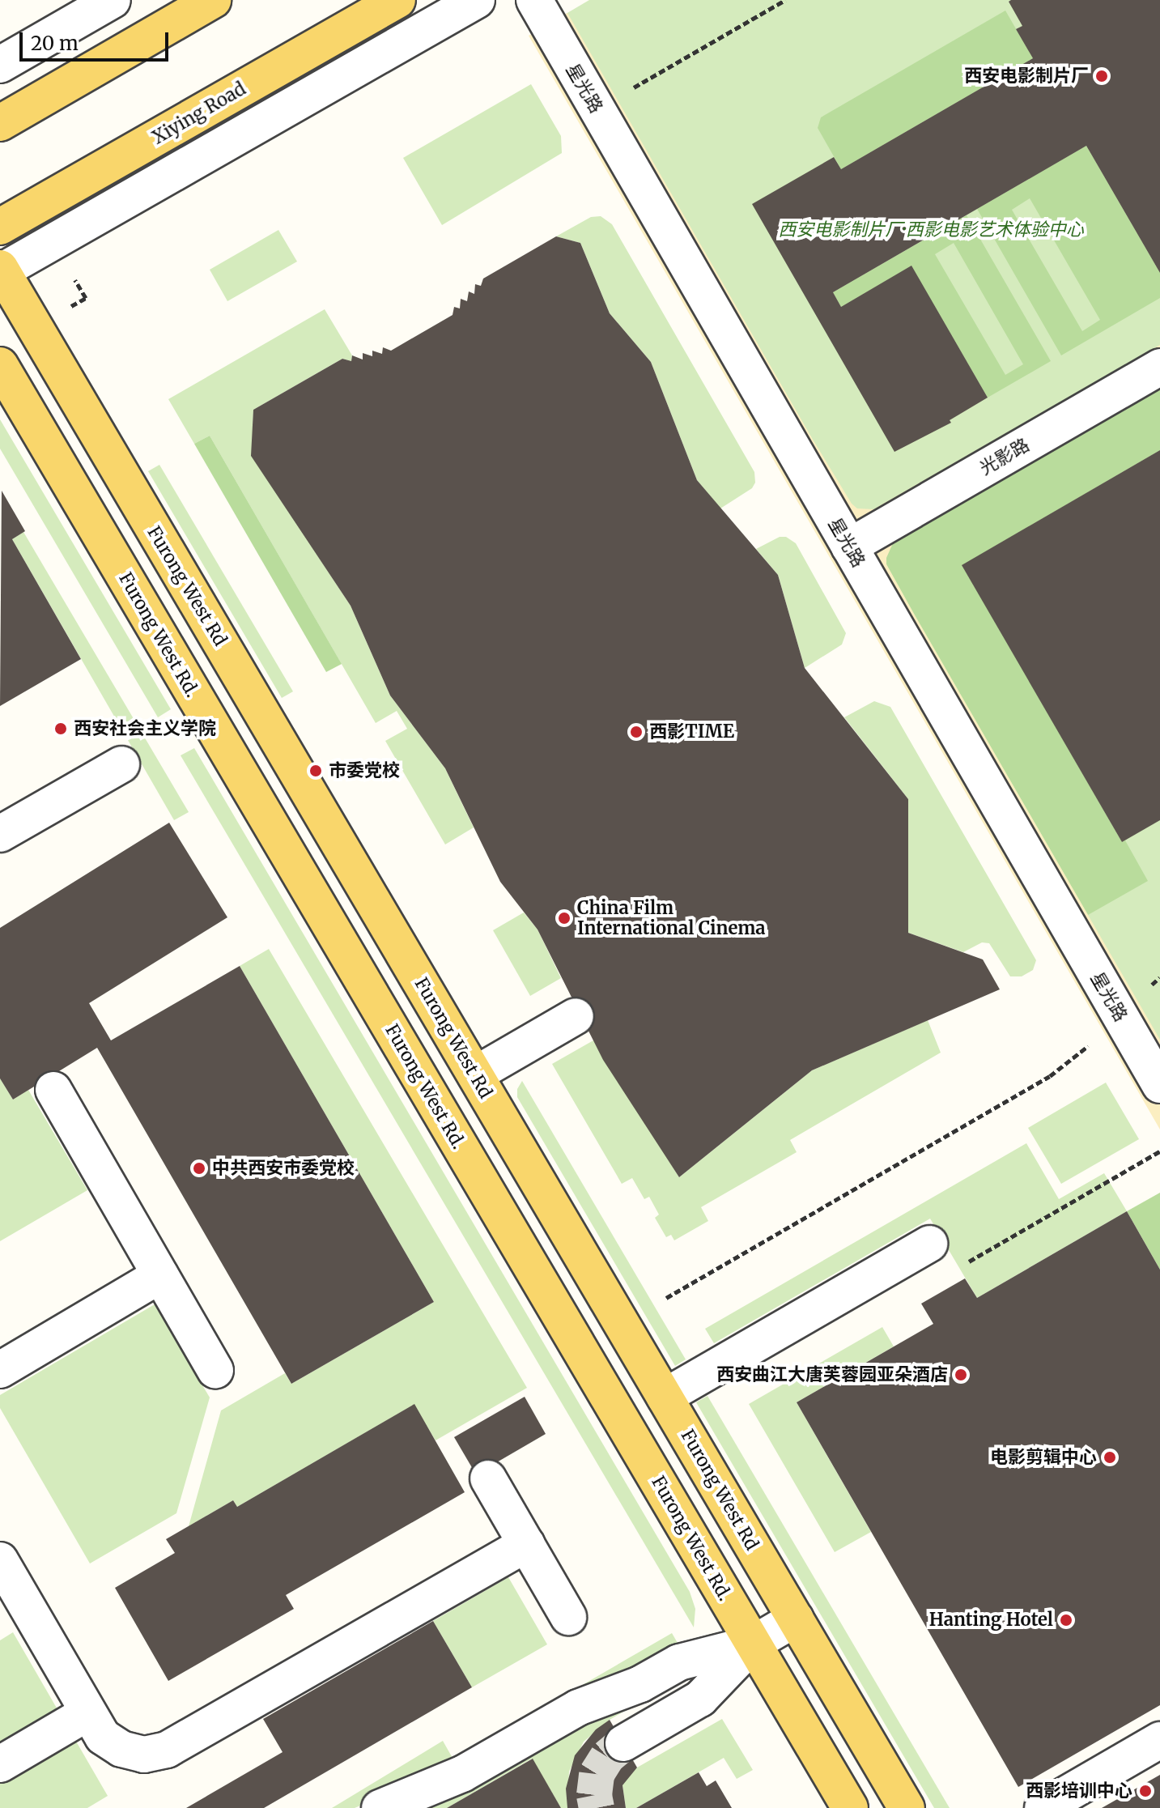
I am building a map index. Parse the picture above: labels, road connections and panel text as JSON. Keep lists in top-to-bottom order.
{
  "streets": {
    "main road": ["Xiying Road", "Furong West Rd", "Furong West Rd."],
    "street": ["星光路", "光影路"]
  },
  "crossings": [
    ["星光路", "光影路"]
  ],
  "parks": ["西安电影制片厂·西影电影艺术体验中心"],
  "places": [
    "西安电影制片厂",
    "西安社会主义学院",
    "西影TIME",
    "市委党校",
    "China Film International Cinema",
    "中共西安市委党校",
    "西安曲江大唐芙蓉园亚朵酒店",
    "电影剪辑中心",
    "Hanting Hotel",
    "西影培训中心"
  ],
  "scale_bar": "20 m"
}
